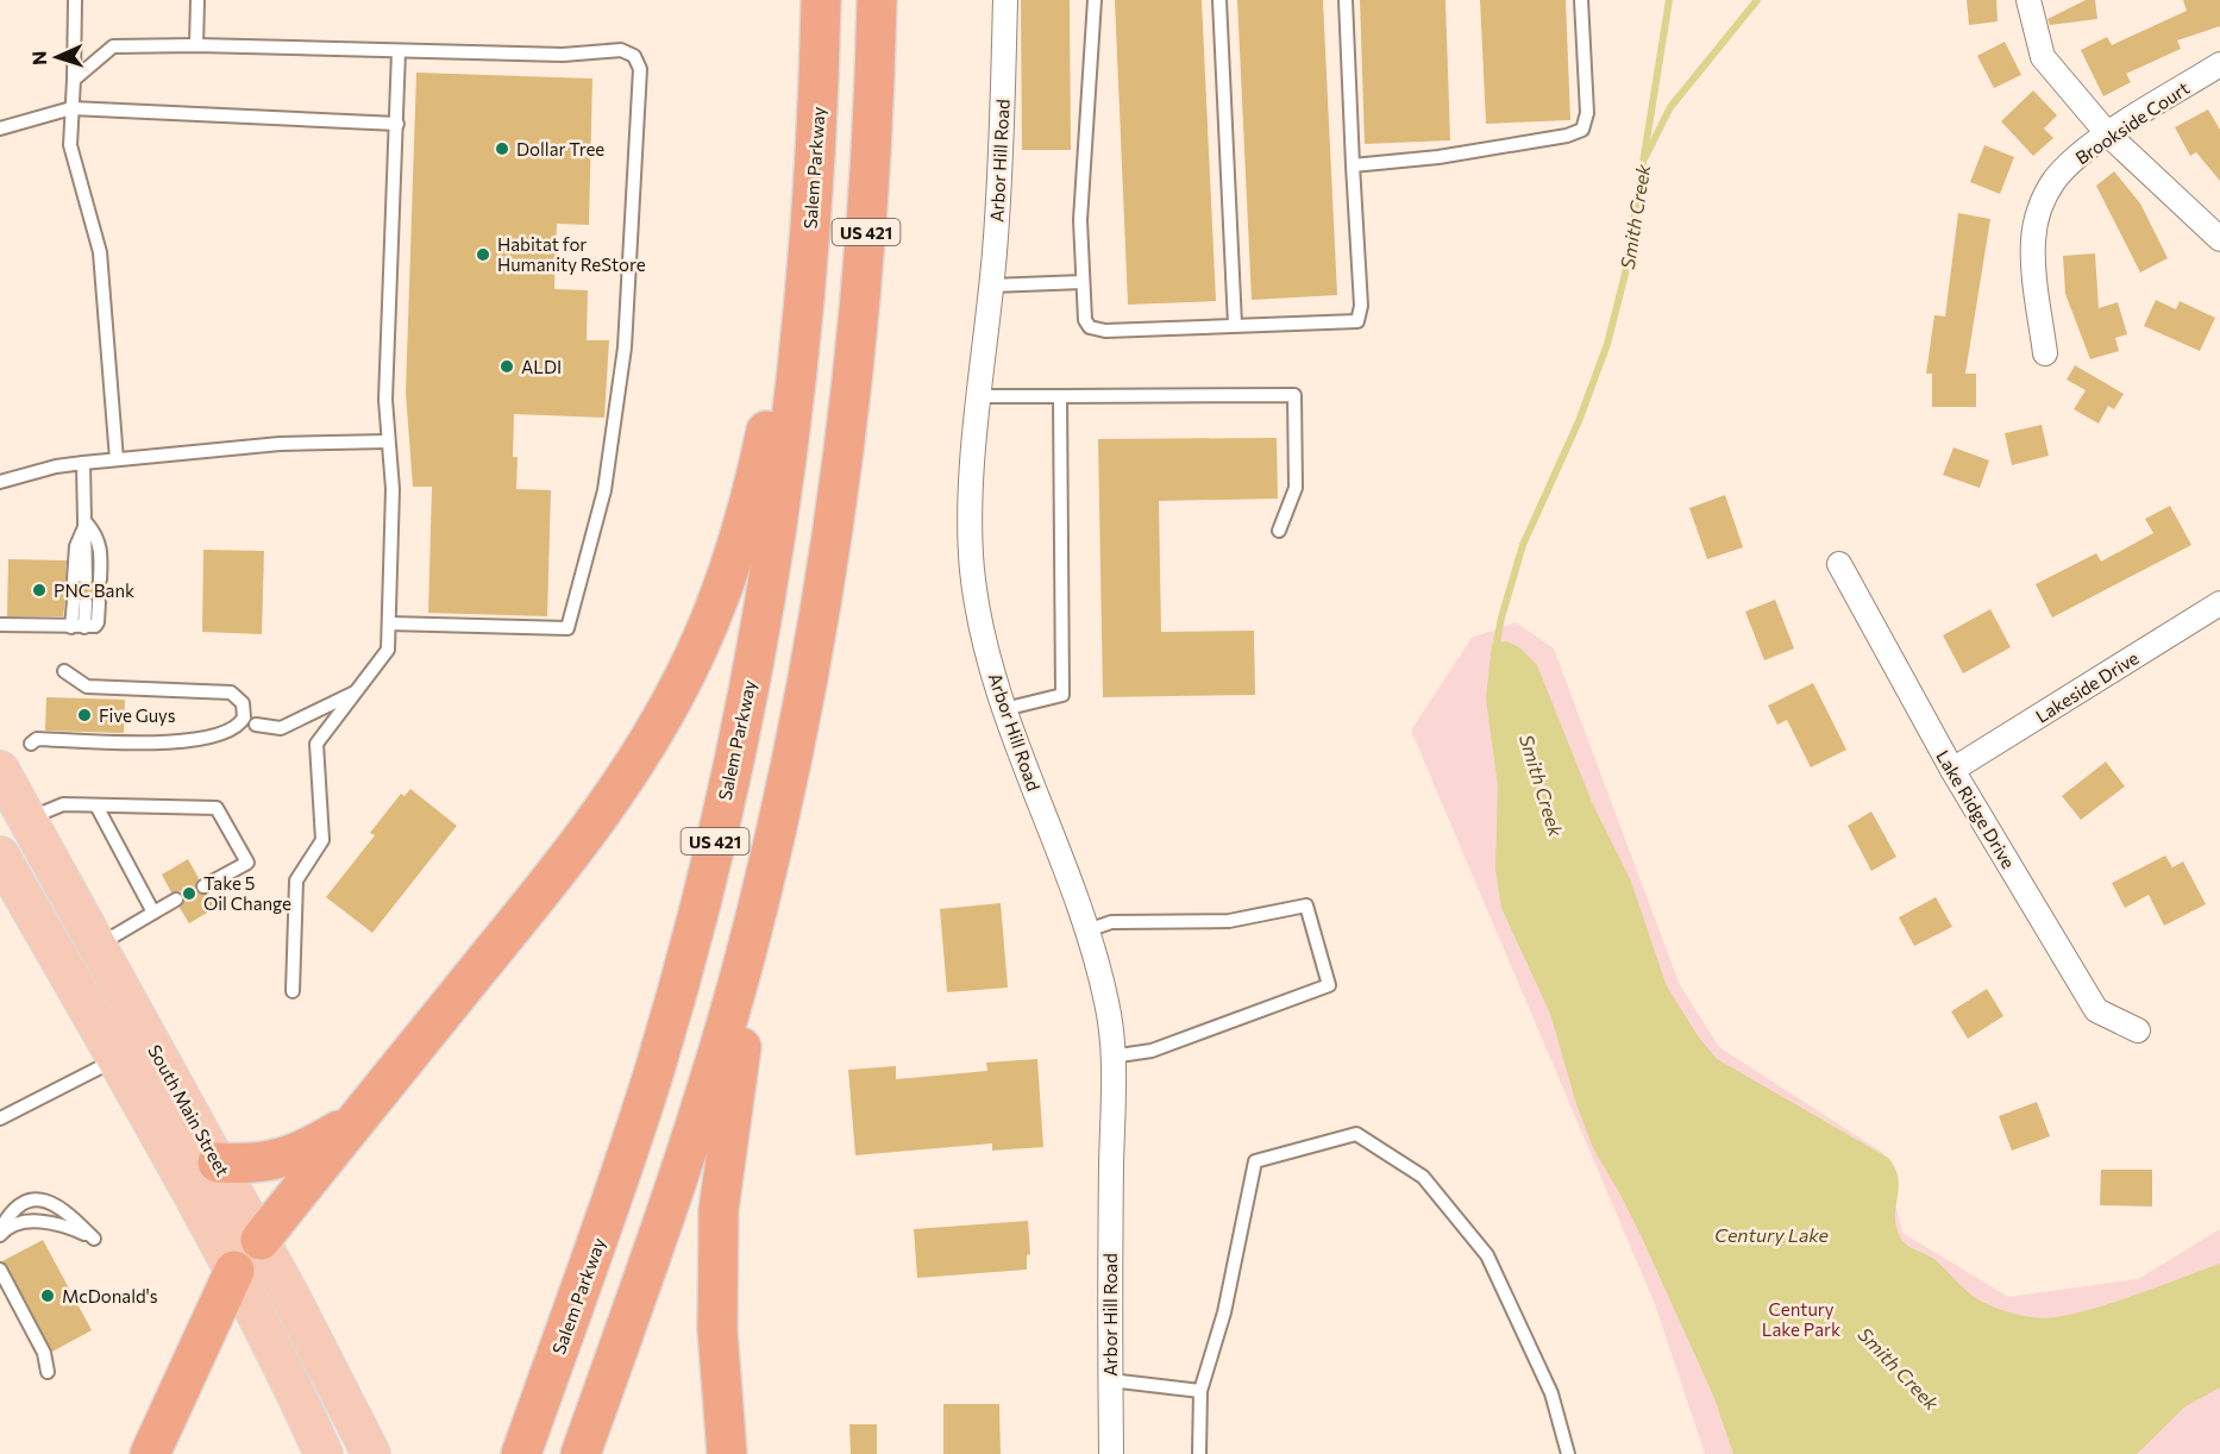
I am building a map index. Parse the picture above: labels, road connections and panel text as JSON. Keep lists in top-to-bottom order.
{
  "streets": {
    "highway": ["Salem Parkway", "US 421"],
    "main road": ["South Main Street"],
    "street": [
      "Brookside Court",
      "Arbor Hill Road",
      "Lakeside Drive",
      "Lake Ridge Drive"
    ]
  },
  "crossings": [
    ["Lakeside Drive", "Lake Ridge Drive"]
  ],
  "water": ["Smith Creek", "Century Lake"],
  "parks": ["Century Lake Park"],
  "places": [
    "Dollar Tree",
    "Habitat for Humanity ReStore",
    "ALDI",
    "PNC Bank",
    "Five Guys",
    "Take 5 Oil Change",
    "McDonald's"
  ],
  "north": "left"
}
